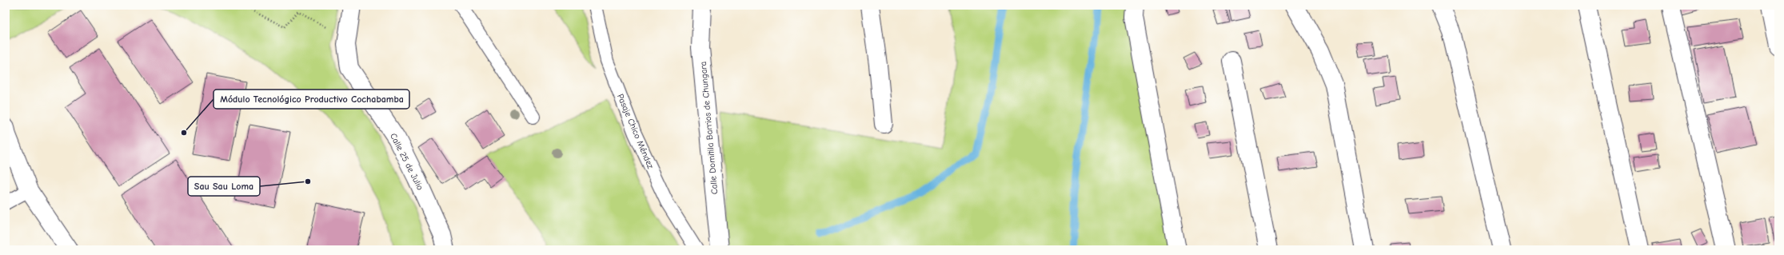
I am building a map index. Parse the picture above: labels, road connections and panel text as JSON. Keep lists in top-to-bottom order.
{
  "streets": {
    "street": ["Calle Domitila Barrios de Chungara", "Calle 25 de Julio"],
    "lane": ["Pasaje Chico Méndez"]
  },
  "places": ["Módulo Tecnológico Productivo Cochabamba", "Sau Sau Loma"]
}
